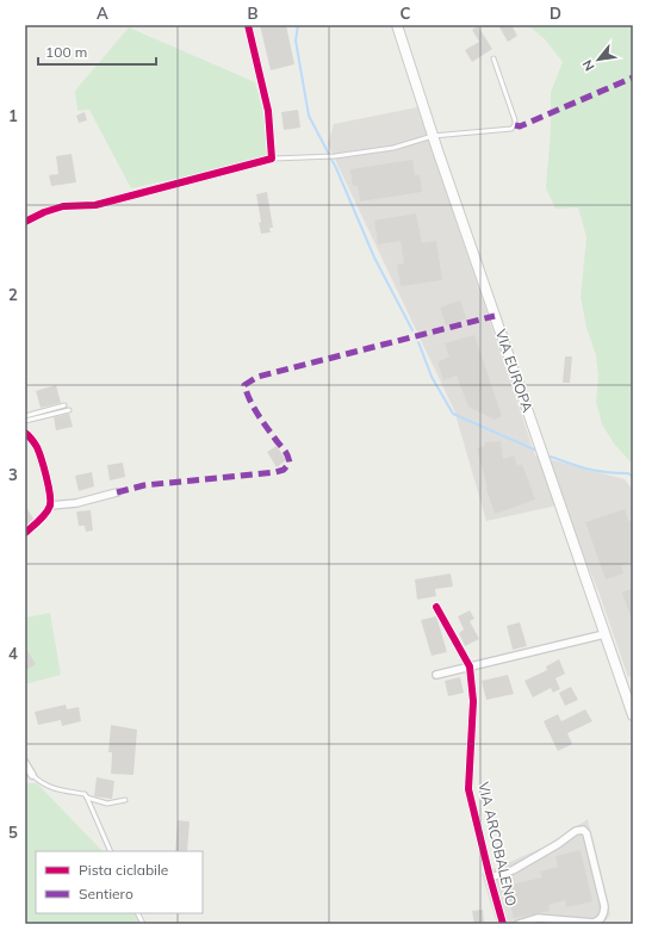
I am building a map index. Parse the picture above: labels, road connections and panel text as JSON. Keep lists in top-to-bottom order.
{
  "streets": {
    "main road": ["VIA EUROPA"],
    "street": ["VIA ARCOBALENO"]
  },
  "legend": ["Pista ciclabile", "Sentiero"],
  "scale_bar": "100 m",
  "north": "bottom left",
  "grid": {
    "columns": [
      "A",
      "B",
      "C",
      "D"
    ],
    "rows": [
      "1",
      "2",
      "3",
      "4",
      "5"
    ]
  }
}
